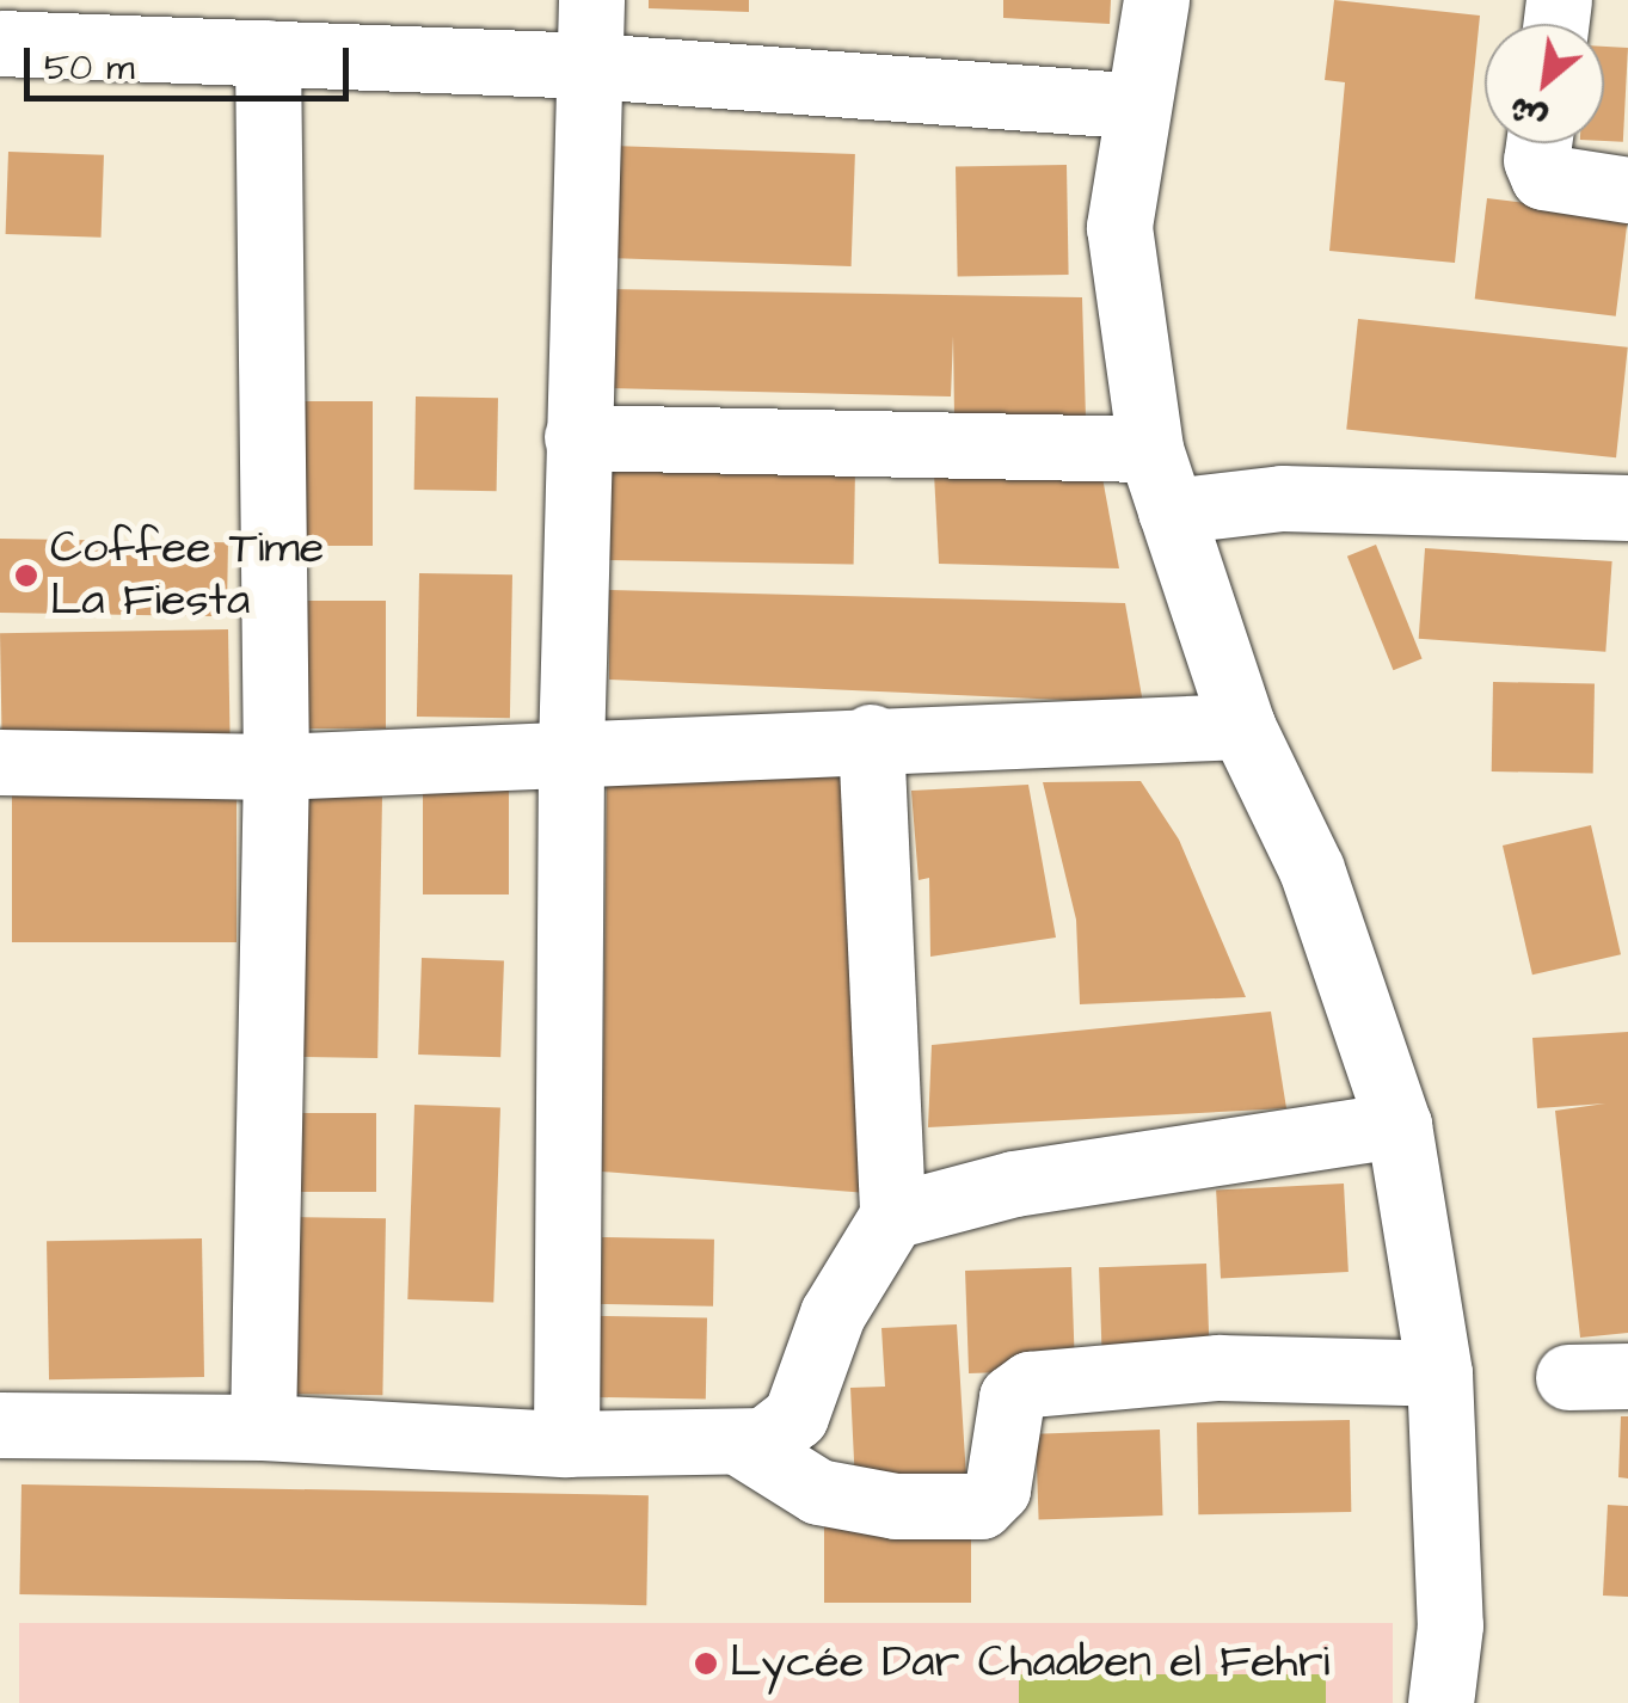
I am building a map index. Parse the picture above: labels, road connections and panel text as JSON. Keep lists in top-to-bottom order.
{
  "places": ["Coffee Time La Fiesta", "Lycée Dar Chaaben el Fehri"],
  "scale_bar": "50 m",
  "north": "bottom left"
}
